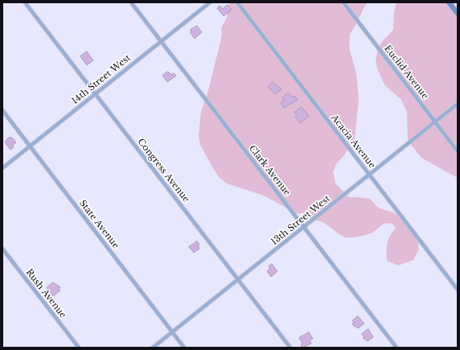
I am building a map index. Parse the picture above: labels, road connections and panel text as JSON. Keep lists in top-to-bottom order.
{
  "streets": {
    "street": [
      "Euclid Avenue",
      "14th Street West",
      "Acacia Avenue",
      "Congress Avenue",
      "Clark Avenue",
      "13th Street West",
      "State Avenue",
      "Rush Avenue"
    ]
  },
  "crossings": [
    ["Euclid Avenue", "13th Street West"],
    ["14th Street West", "Congress Avenue"],
    ["14th Street West", "Clark Avenue"],
    ["14th Street West", "State Avenue"],
    ["Acacia Avenue", "13th Street West"],
    ["Congress Avenue", "13th Street West"],
    ["Clark Avenue", "13th Street West"],
    ["13th Street West", "State Avenue"]
  ]
}
